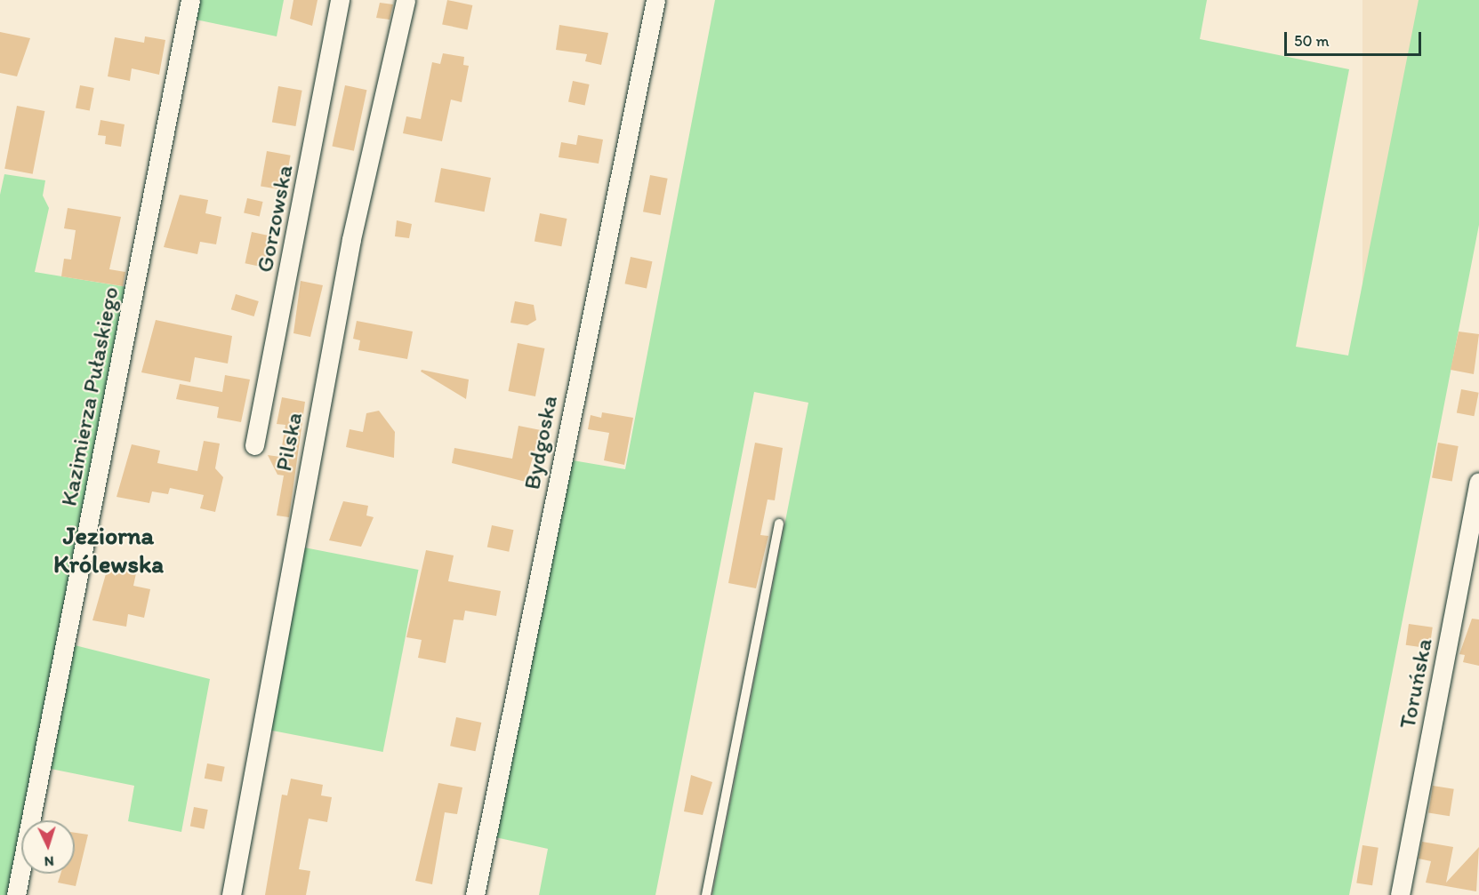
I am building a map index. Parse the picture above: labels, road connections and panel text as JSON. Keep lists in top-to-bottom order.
{
  "streets": {
    "street": [
      "Gorzowska",
      "Kazimierza Pułaskiego",
      "Pilska",
      "Bydgoska",
      "Toruńska"
    ]
  },
  "districts": ["Jeziorna Królewska"],
  "scale_bar": "50 m",
  "north": "bottom"
}
